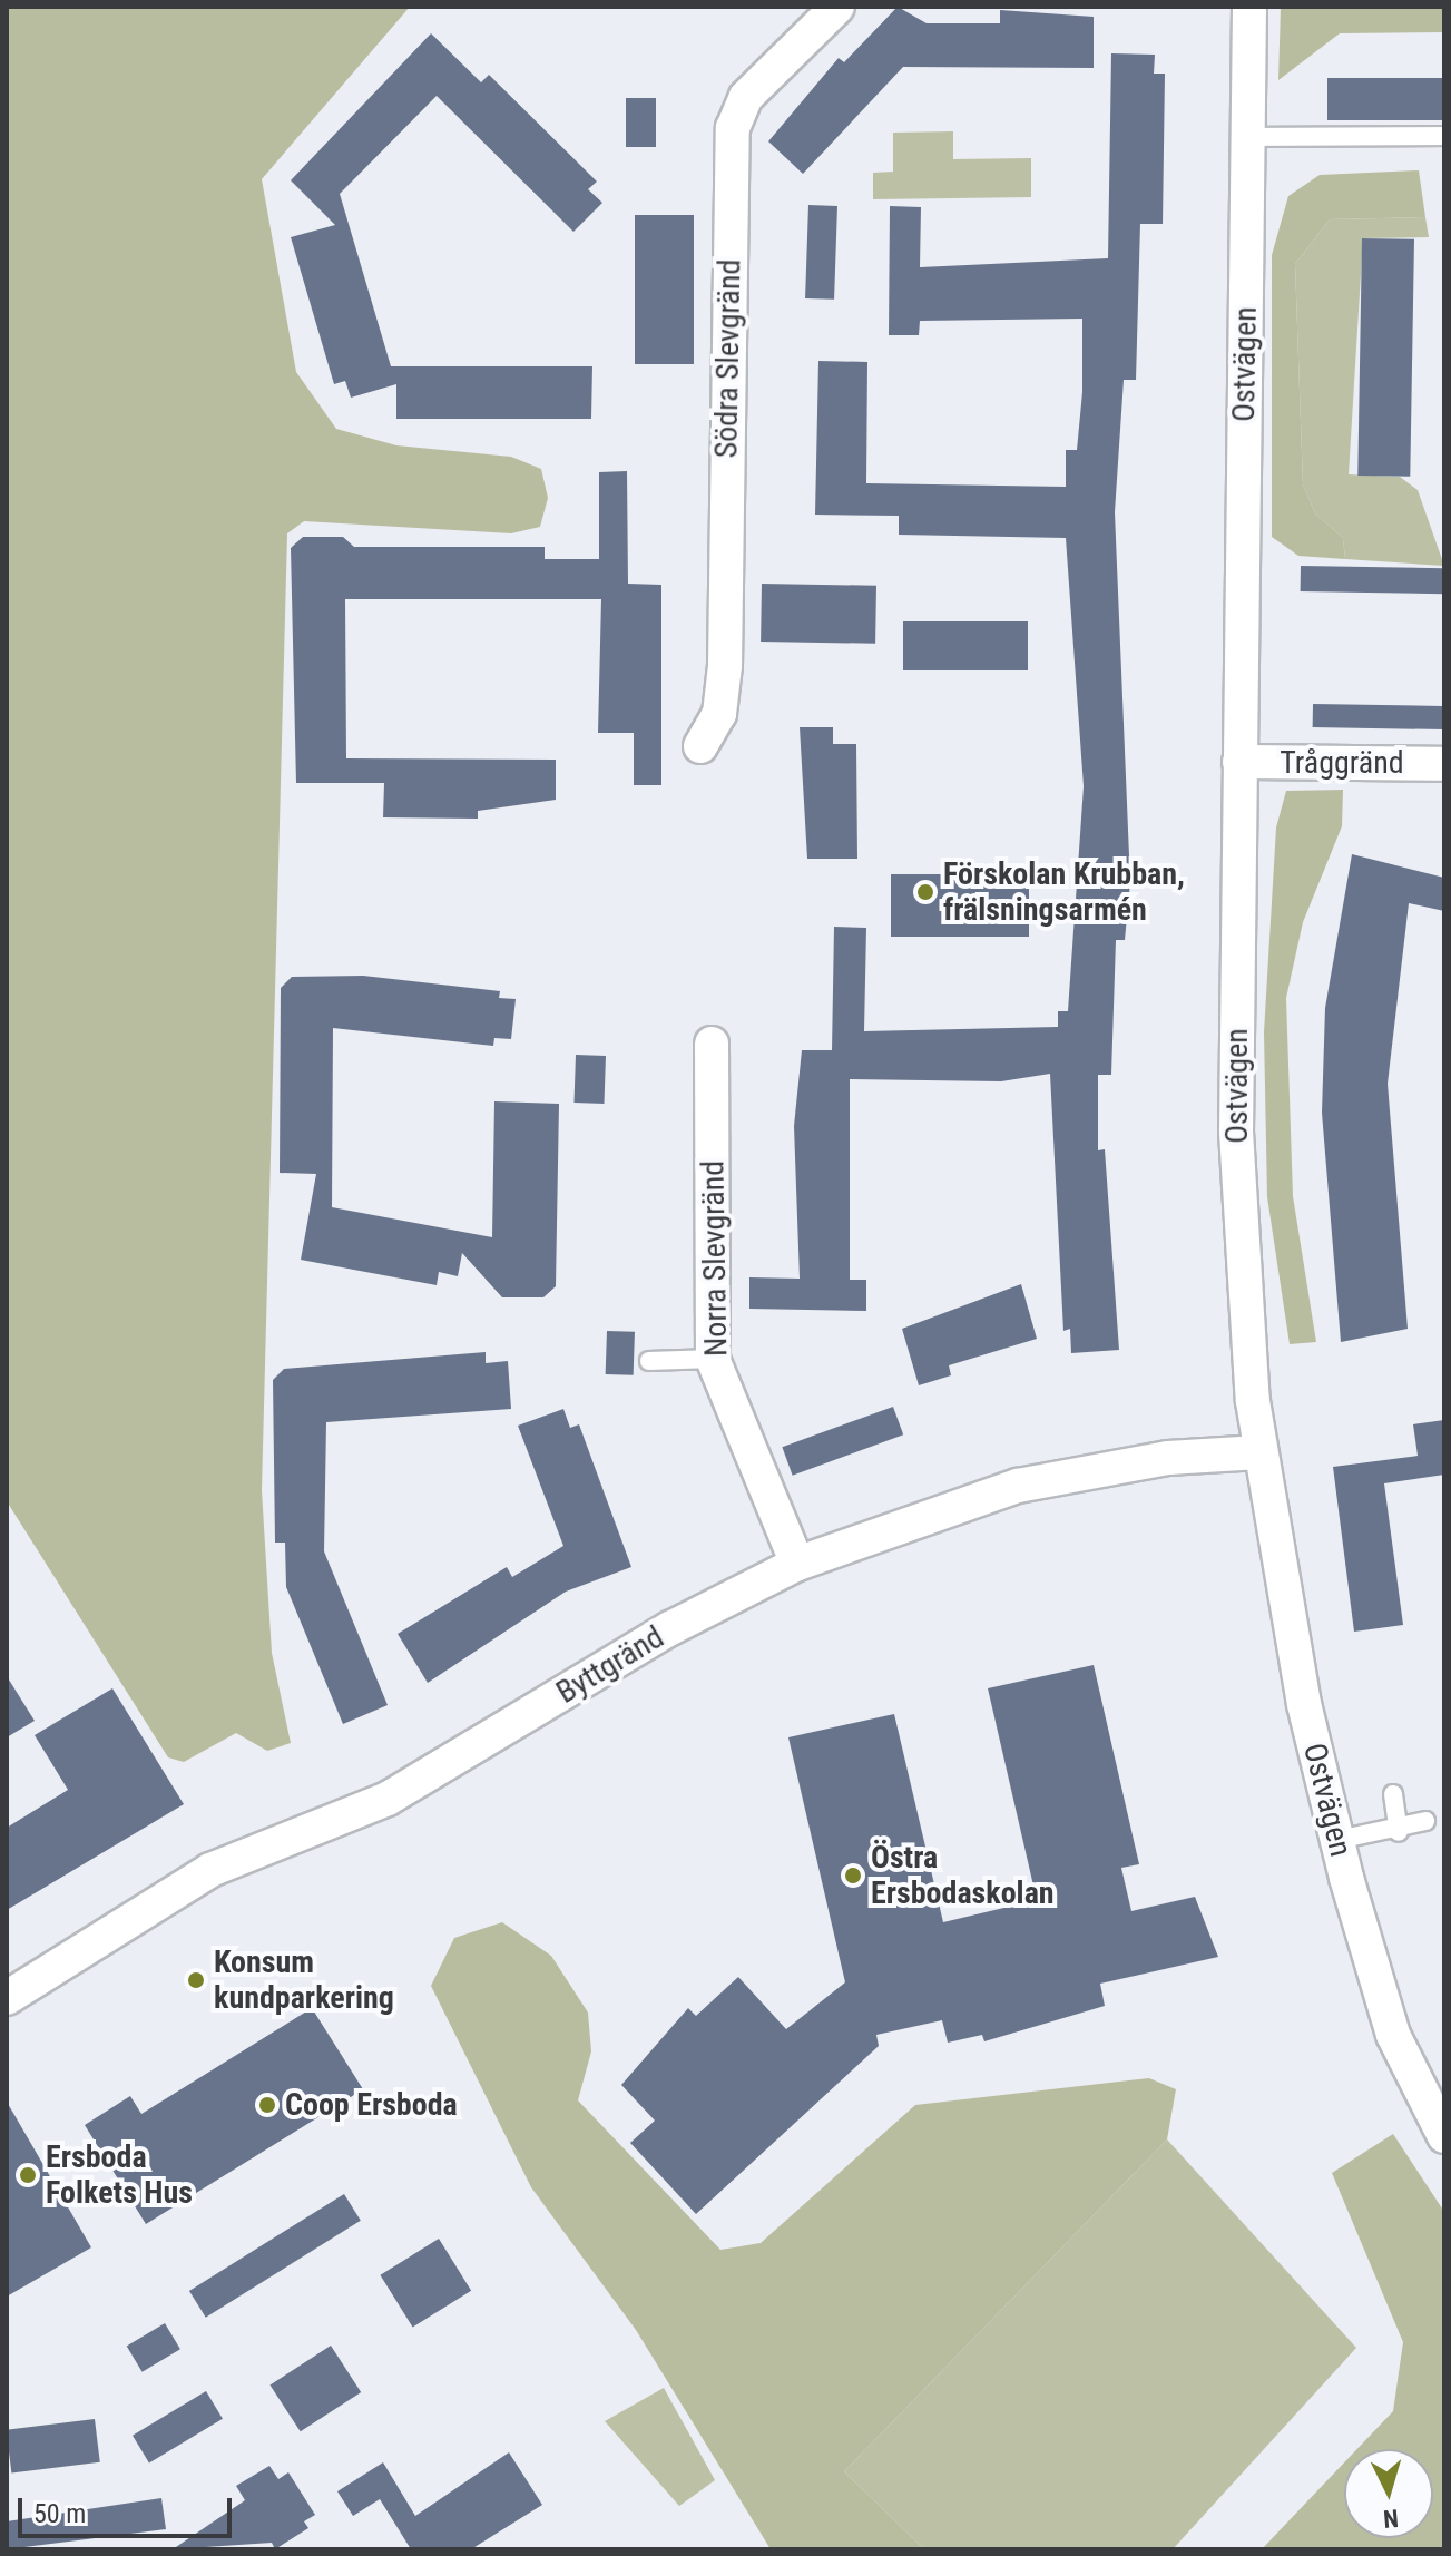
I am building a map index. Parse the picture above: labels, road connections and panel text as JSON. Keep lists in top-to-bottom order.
{
  "streets": {
    "street": [
      "Södra Slevgränd",
      "Ostvägen",
      "Tråggränd",
      "Norra Slevgränd",
      "Byttgränd"
    ]
  },
  "crossings": [
    ["Ostvägen", "Tråggränd"],
    ["Ostvägen", "Byttgränd"],
    ["Norra Slevgränd", "Byttgränd"]
  ],
  "places": [
    "Förskolan Krubban, frälsningsarmén",
    "Östra Ersbodaskolan",
    "Konsum kundparkering",
    "Coop Ersboda",
    "Ersboda Folkets Hus"
  ],
  "scale_bar": "50 m",
  "north": "bottom"
}
